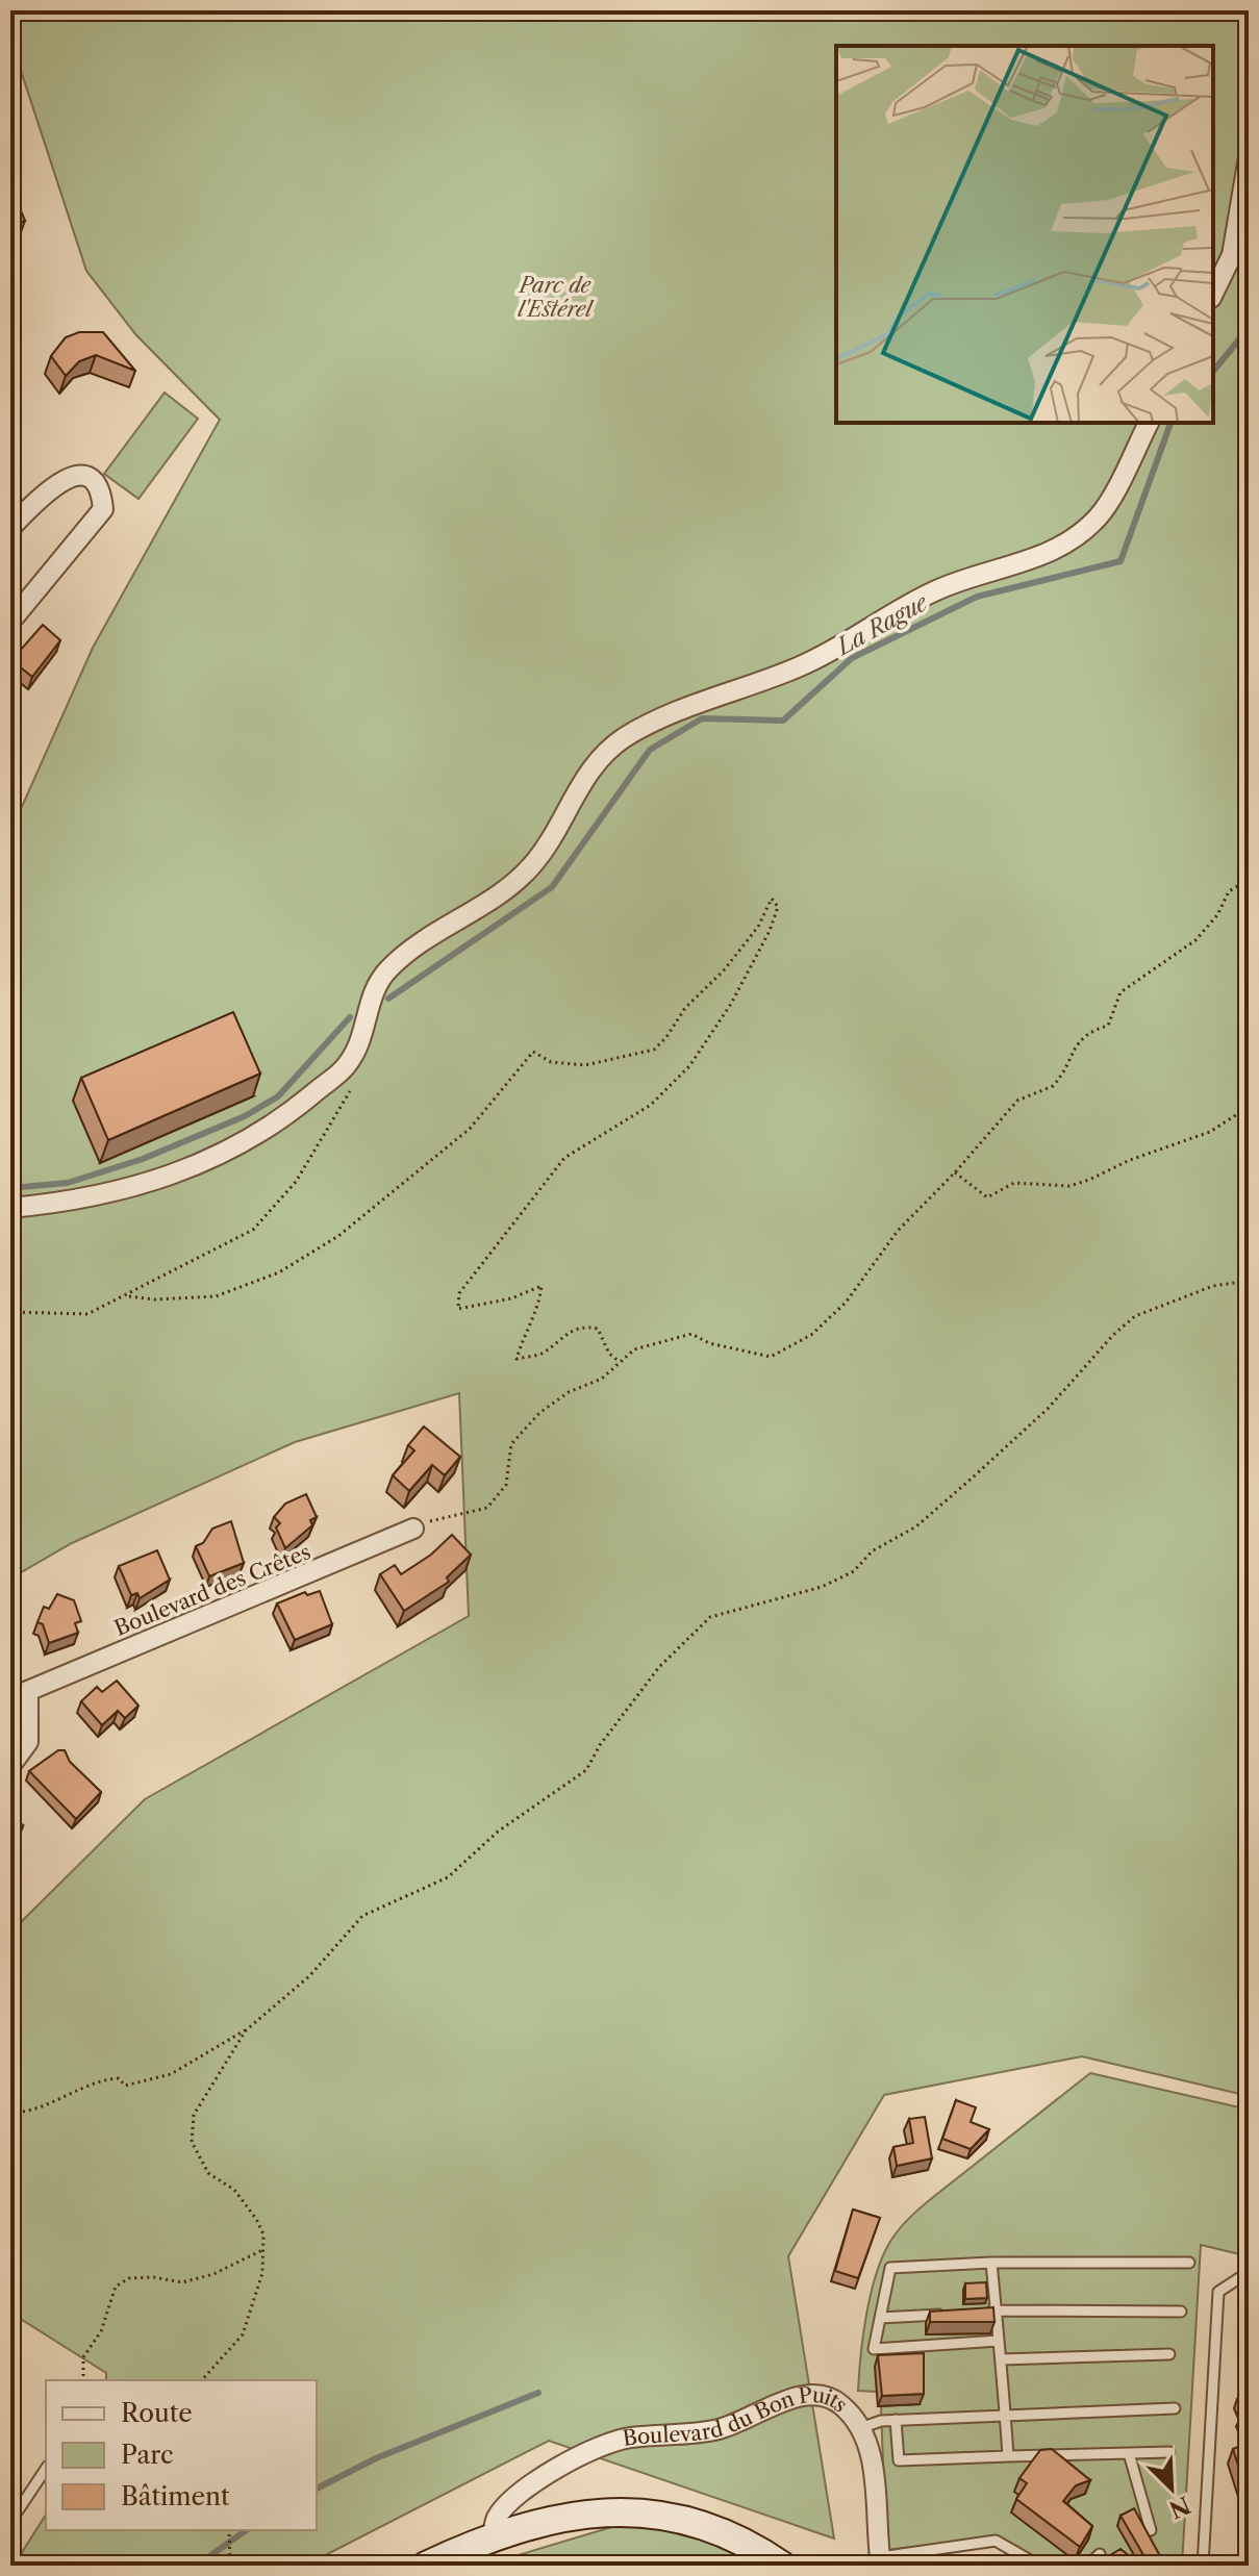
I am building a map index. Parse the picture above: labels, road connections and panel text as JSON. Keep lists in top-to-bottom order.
{
  "streets": {
    "street": ["Boulevard des Crêtes", "Boulevard du Bon Puits"]
  },
  "water": ["La Rague"],
  "parks": ["Parc de l'Estérel"],
  "legend": ["Route", "Parc", "Bâtiment"],
  "north": "bottom right"
}
